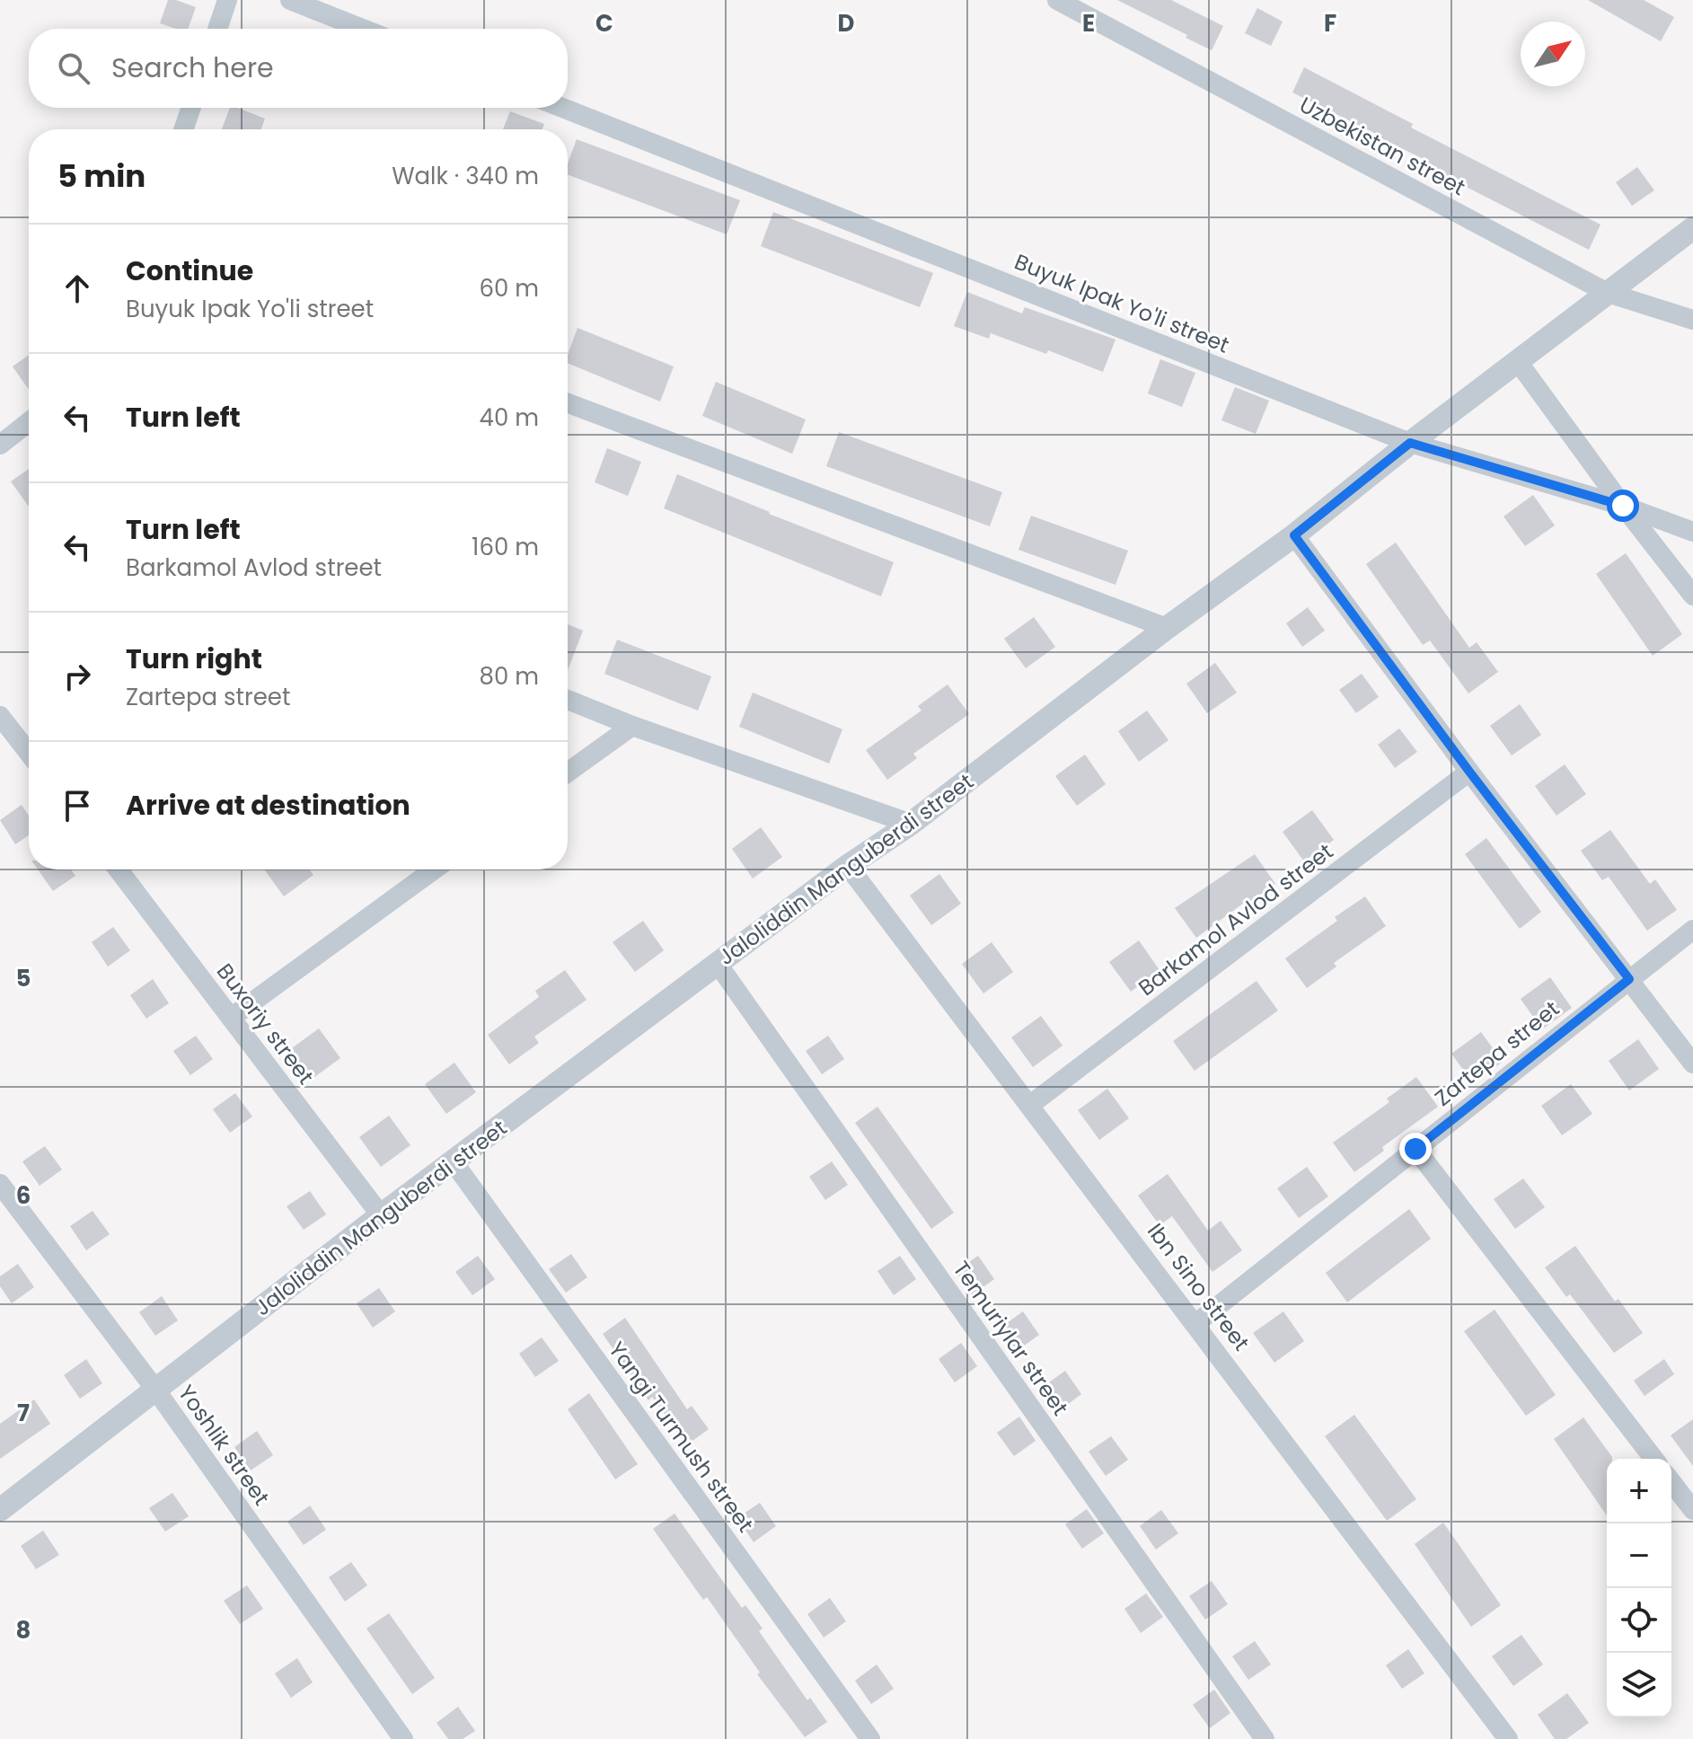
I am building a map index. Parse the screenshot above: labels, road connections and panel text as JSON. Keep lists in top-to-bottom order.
{
  "streets": {
    "street": [
      "Uzbekistan street",
      "Buyuk Ipak Yo'li street",
      "Jaloliddin Manguberdi street",
      "Barkamol Avlod street",
      "Buxoriy street",
      "Zartepa street",
      "Ibn Sino street",
      "Temuriylar street",
      "Yangi Turmush street",
      "Yoshlik street"
    ]
  },
  "crossings": [
    ["Uzbekistan street", "Jaloliddin Manguberdi street"],
    ["Buyuk Ipak Yo'li street", "Jaloliddin Manguberdi street"],
    ["Jaloliddin Manguberdi street", "Buxoriy street"],
    ["Jaloliddin Manguberdi street", "Ibn Sino street"],
    ["Jaloliddin Manguberdi street", "Temuriylar street"],
    ["Jaloliddin Manguberdi street", "Yangi Turmush street"],
    ["Jaloliddin Manguberdi street", "Yoshlik street"],
    ["Barkamol Avlod street", "Ibn Sino street"],
    ["Zartepa street", "Ibn Sino street"]
  ],
  "north": "top right",
  "page": {
    "search": "Search here",
    "heading": ["5 min", "Walk · 340 m"],
    "list": [
      ["Continue", "Buyuk Ipak Yo'li street", "60 m"],
      ["Turn left", "40 m"],
      ["Turn left", "Barkamol Avlod street", "160 m"],
      ["Turn right", "Zartepa street", "80 m"],
      "Arrive at destination"
    ],
    "map_buttons": ["+", "−"]
  },
  "grid": {
    "columns": [
      "C",
      "D",
      "E",
      "F"
    ],
    "rows": [
      "5",
      "6",
      "7",
      "8"
    ]
  }
}
